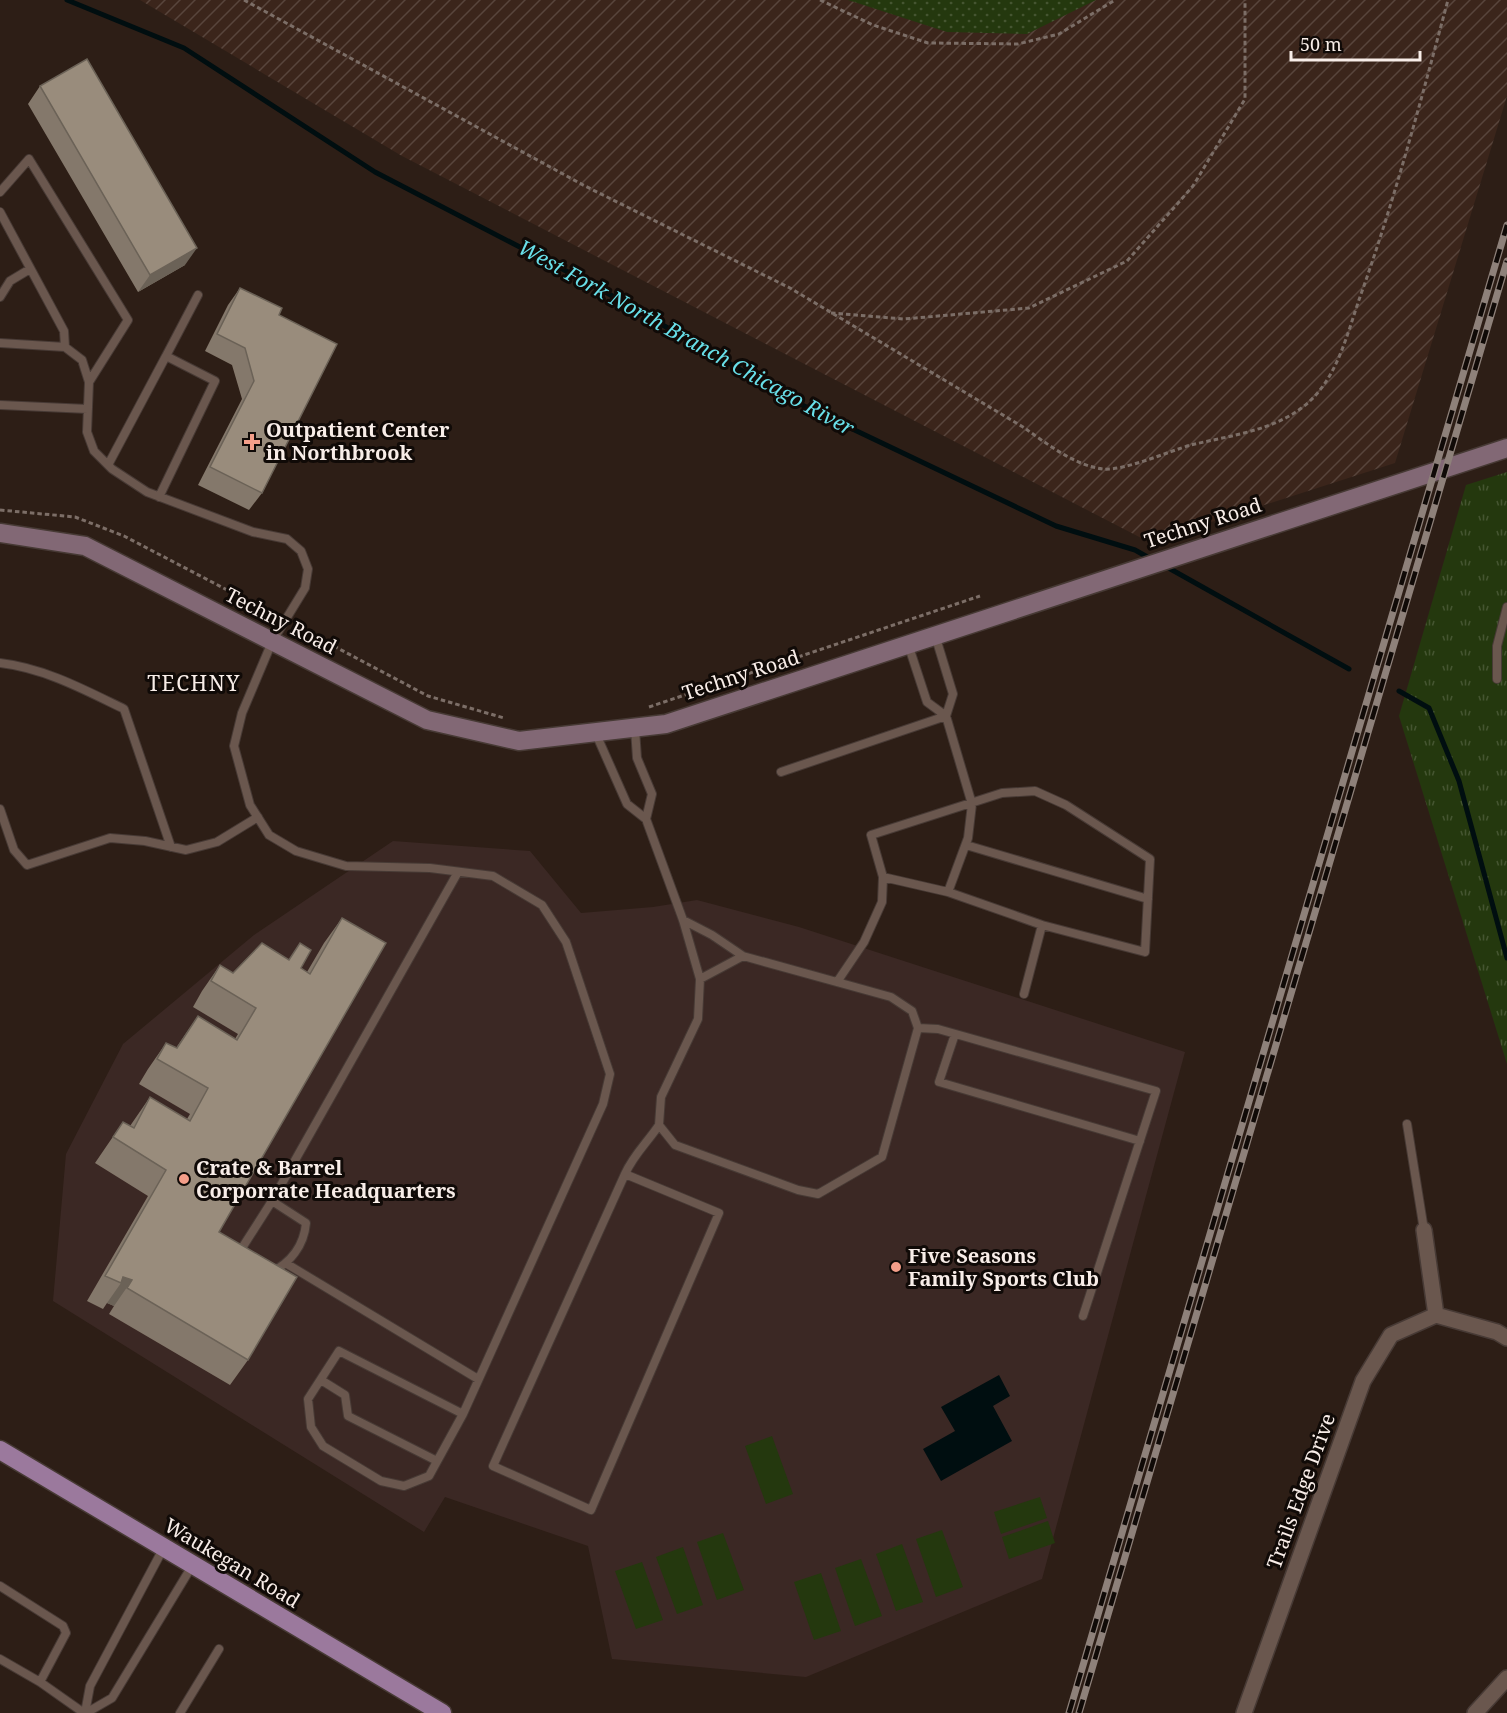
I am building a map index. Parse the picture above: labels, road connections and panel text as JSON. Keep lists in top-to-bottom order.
{
  "streets": {
    "main road": ["Techny Road", "Waukegan Road"],
    "street": ["Trails Edge Drive"]
  },
  "districts": ["TECHNY"],
  "water": ["West Fork North Branch Chicago River"],
  "places": {
    "health": ["Outpatient Center in Northbrook"],
    "other": ["Crate & Barrel Corporrate Headquarters", "Five Seasons Family Sports Club"]
  },
  "scale_bar": "50 m"
}
